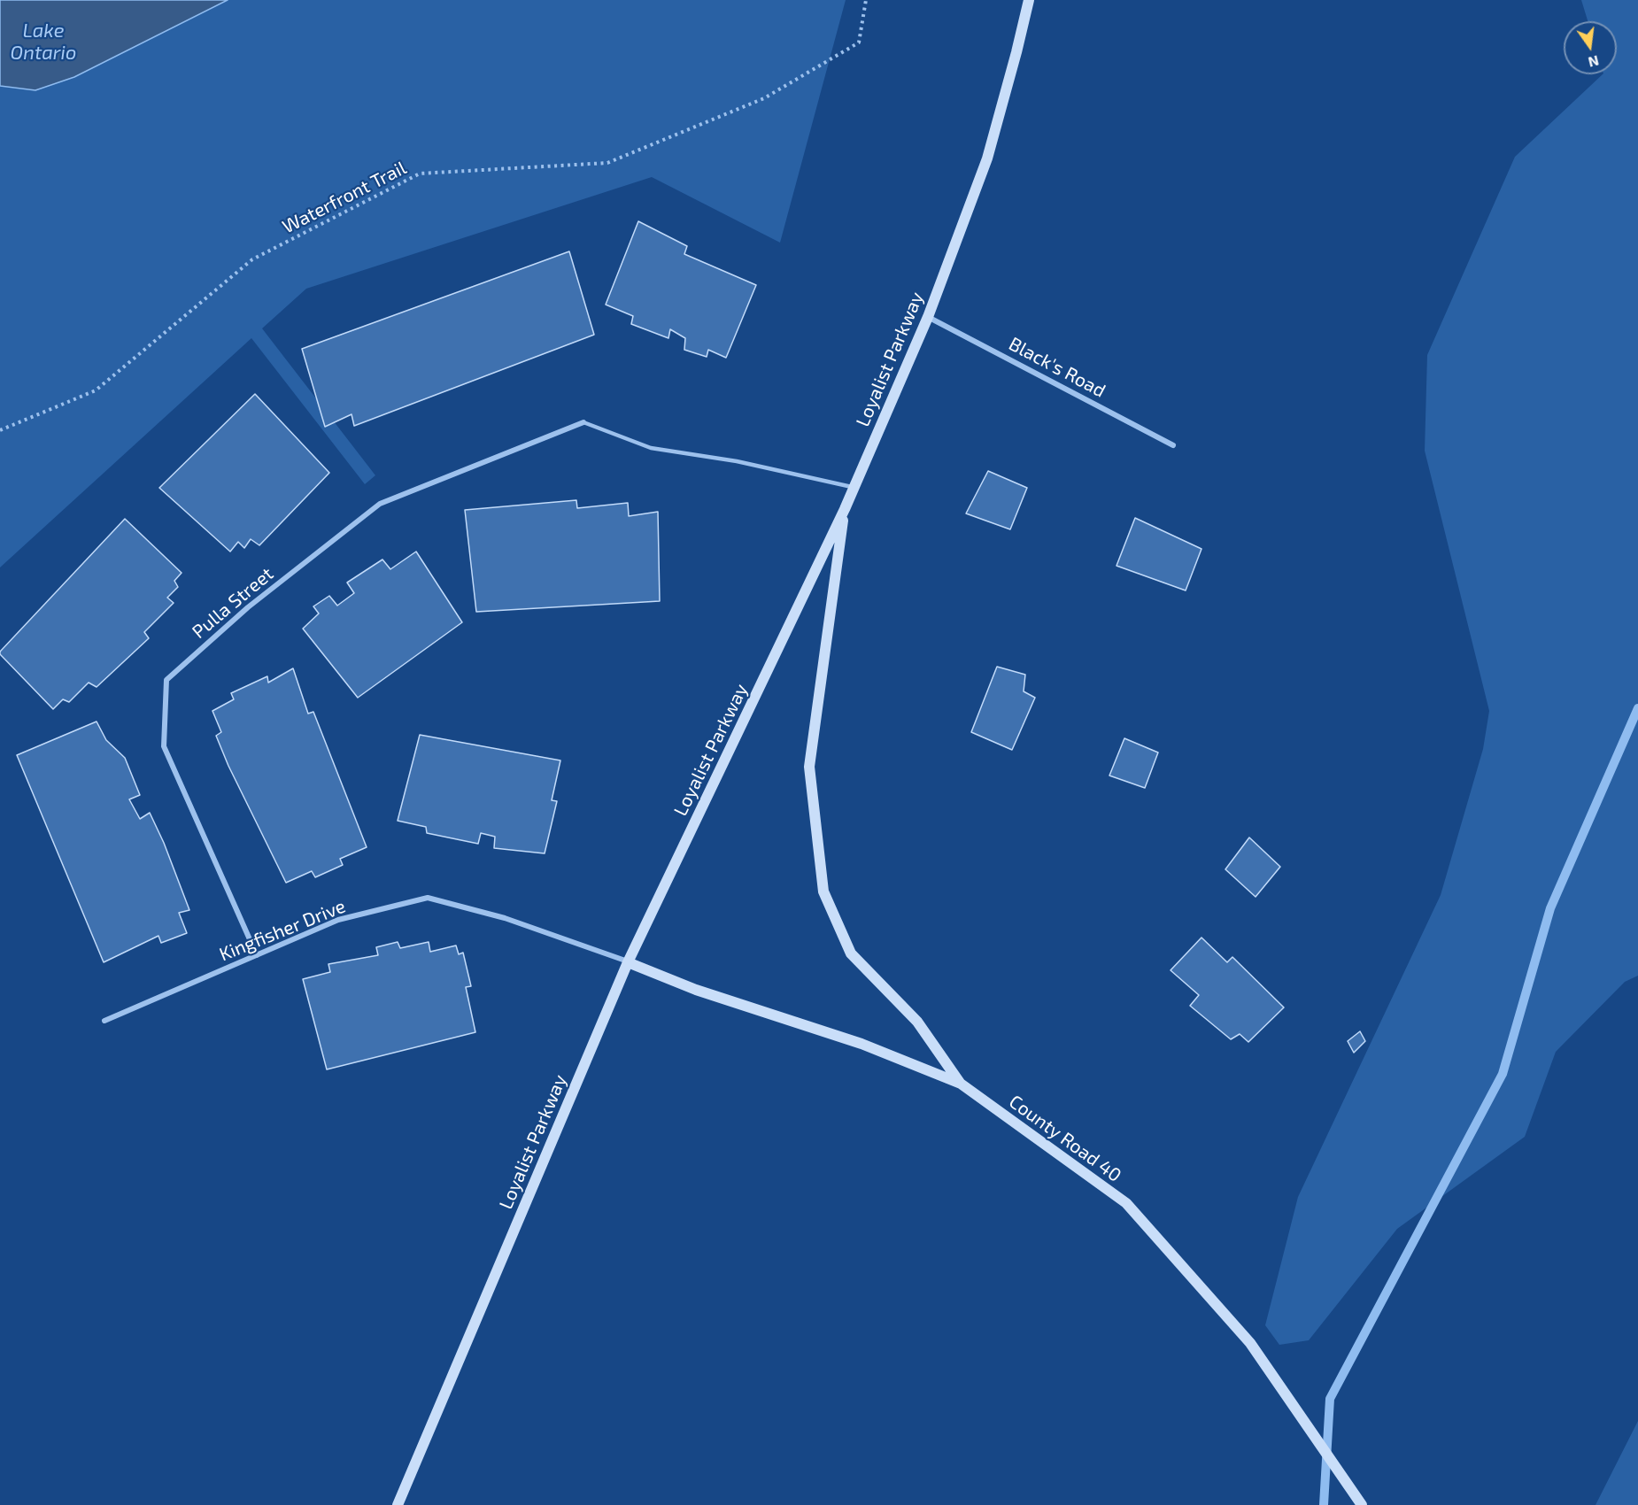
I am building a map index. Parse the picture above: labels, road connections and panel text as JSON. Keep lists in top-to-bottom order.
{
  "streets": {
    "main road": ["Loyalist Parkway", "County Road 40"],
    "street": ["Black's Road", "Pulla Street", "Kingfisher Drive"],
    "path": ["Waterfront Trail"]
  },
  "crossings": [
    ["Loyalist Parkway", "Black's Road"],
    ["Loyalist Parkway", "Kingfisher Drive"],
    ["Loyalist Parkway", "County Road 40"],
    ["Pulla Street", "Kingfisher Drive"],
    ["Kingfisher Drive", "County Road 40"]
  ],
  "water": ["Lake Ontario"],
  "north": "bottom"
}
